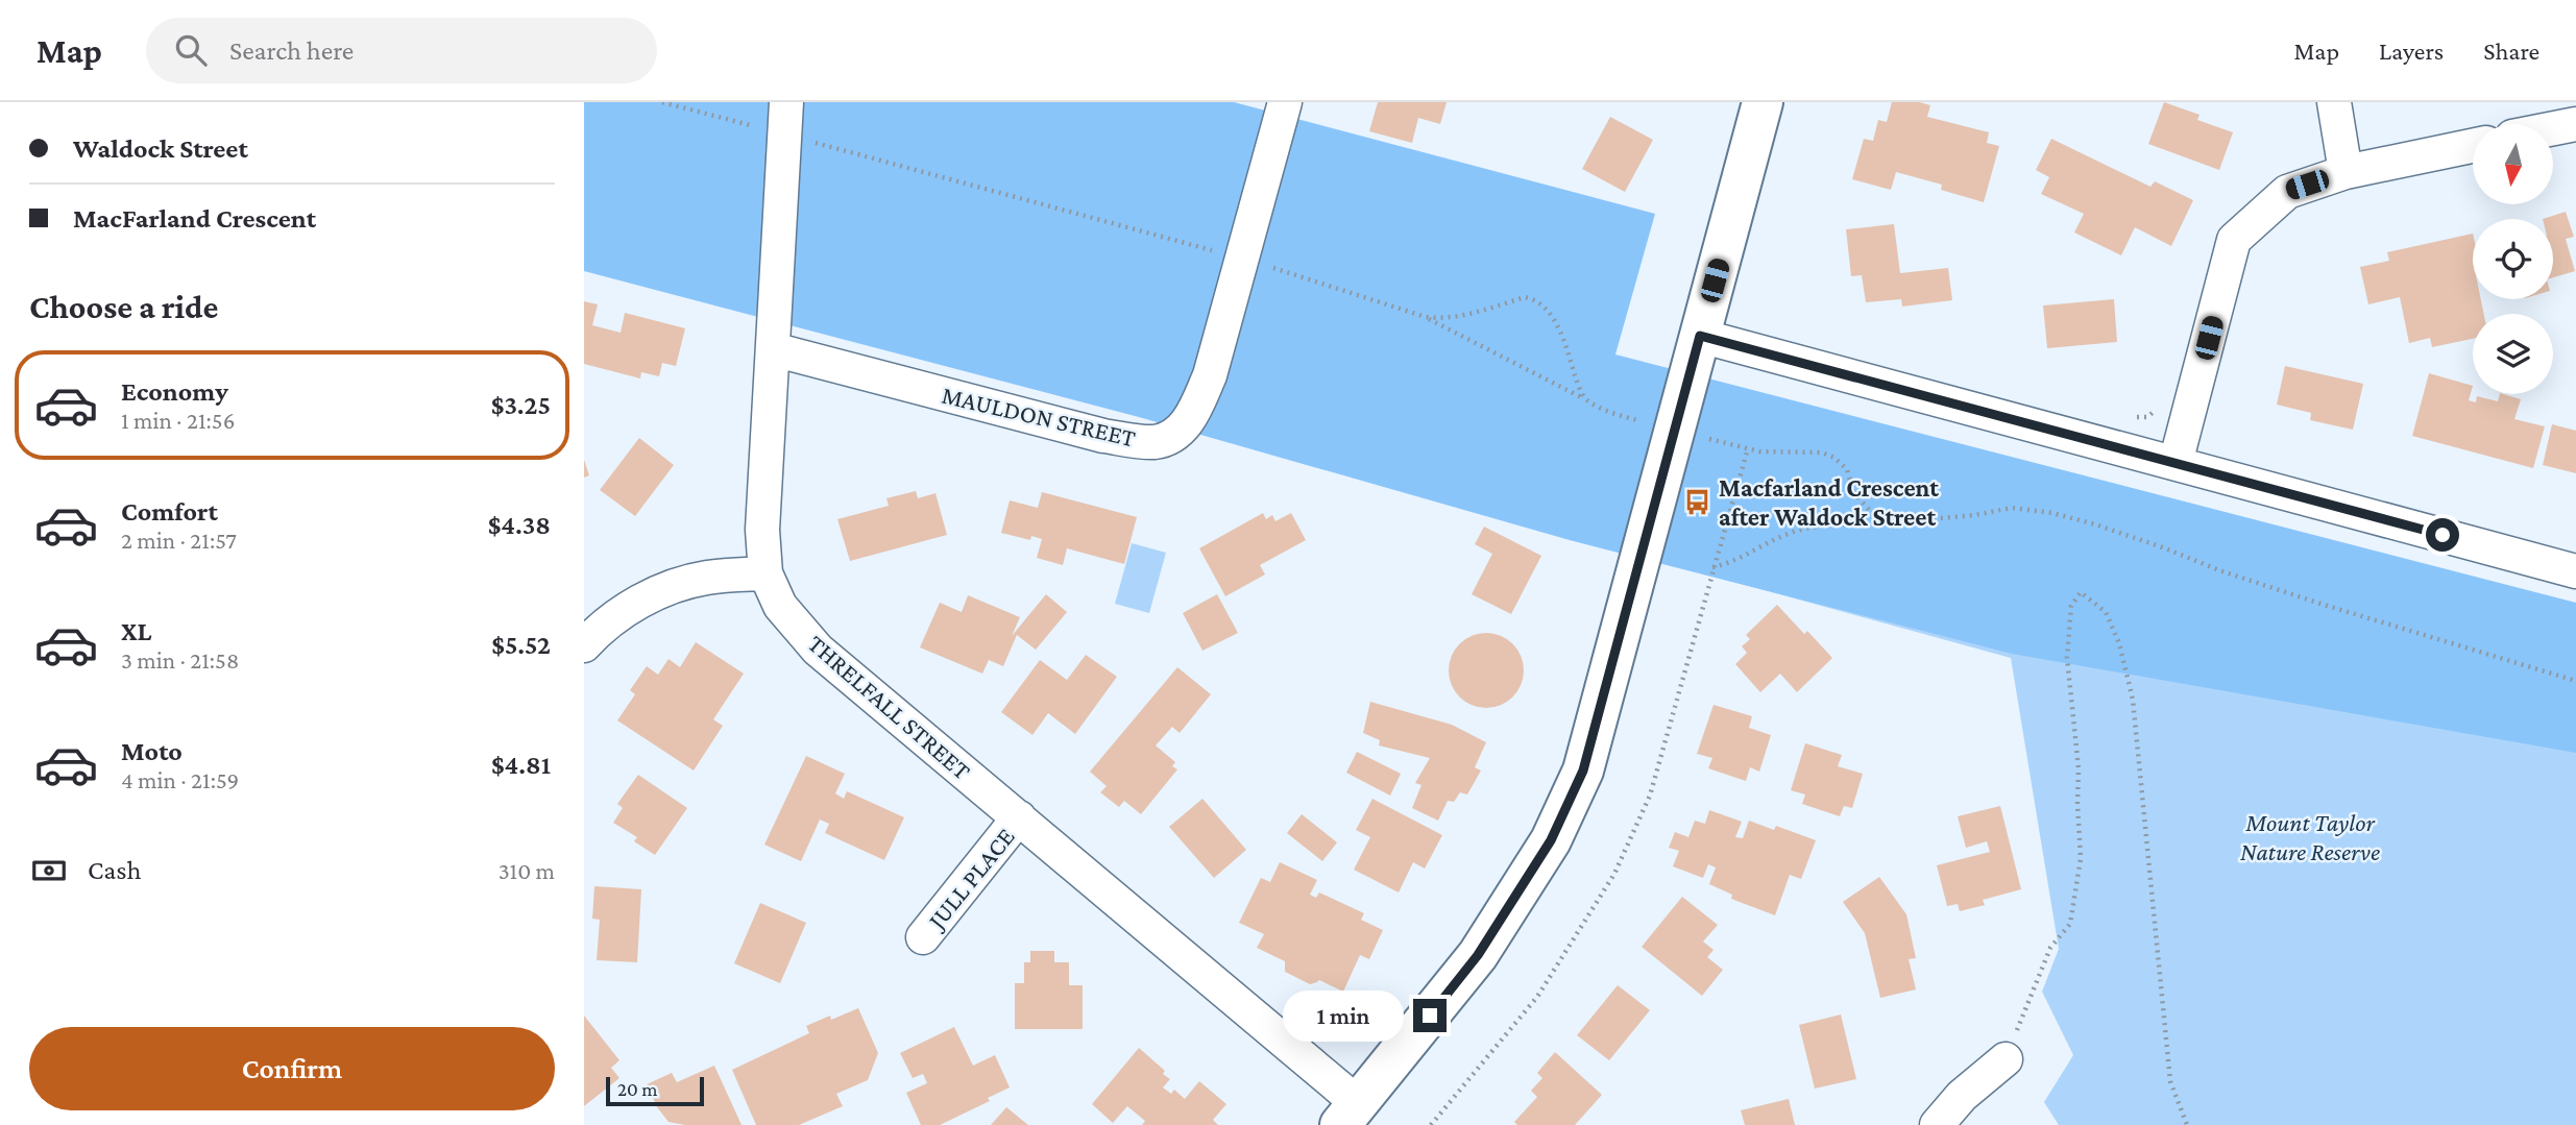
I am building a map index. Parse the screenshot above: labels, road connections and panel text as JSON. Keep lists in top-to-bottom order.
{
  "streets": {
    "street": ["MAULDON STREET", "THRELFALL STREET", "JULL PLACE"]
  },
  "crossings": [
    ["MAULDON STREET", "THRELFALL STREET"],
    ["THRELFALL STREET", "JULL PLACE"]
  ],
  "parks": ["Mount Taylor Nature Reserve"],
  "places": {
    "bus stop": ["Macfarland Crescent after Waldock Street"]
  },
  "scale_bar": "20 m",
  "north": "bottom",
  "page": {
    "header": "Map",
    "search": "Search here",
    "nav": ["Map", "Layers", "Share"],
    "banner": ["Waldock Street", "MacFarland Crescent"],
    "heading": "Choose a ride",
    "list": [
      {
        "name": "Economy",
        "note": "1 min · 21:56",
        "value": "$3.25"
      },
      {
        "name": "Comfort",
        "note": "2 min · 21:57",
        "value": "$4.38"
      },
      {
        "name": "XL",
        "note": "3 min · 21:58",
        "value": "$5.52"
      },
      {
        "name": "Moto",
        "note": "4 min · 21:59",
        "value": "$4.81"
      }
    ],
    "pay": ["Cash", "310 m"],
    "bubble": "1 min",
    "buttons": "Confirm",
    "scale": "20 m"
  }
}
